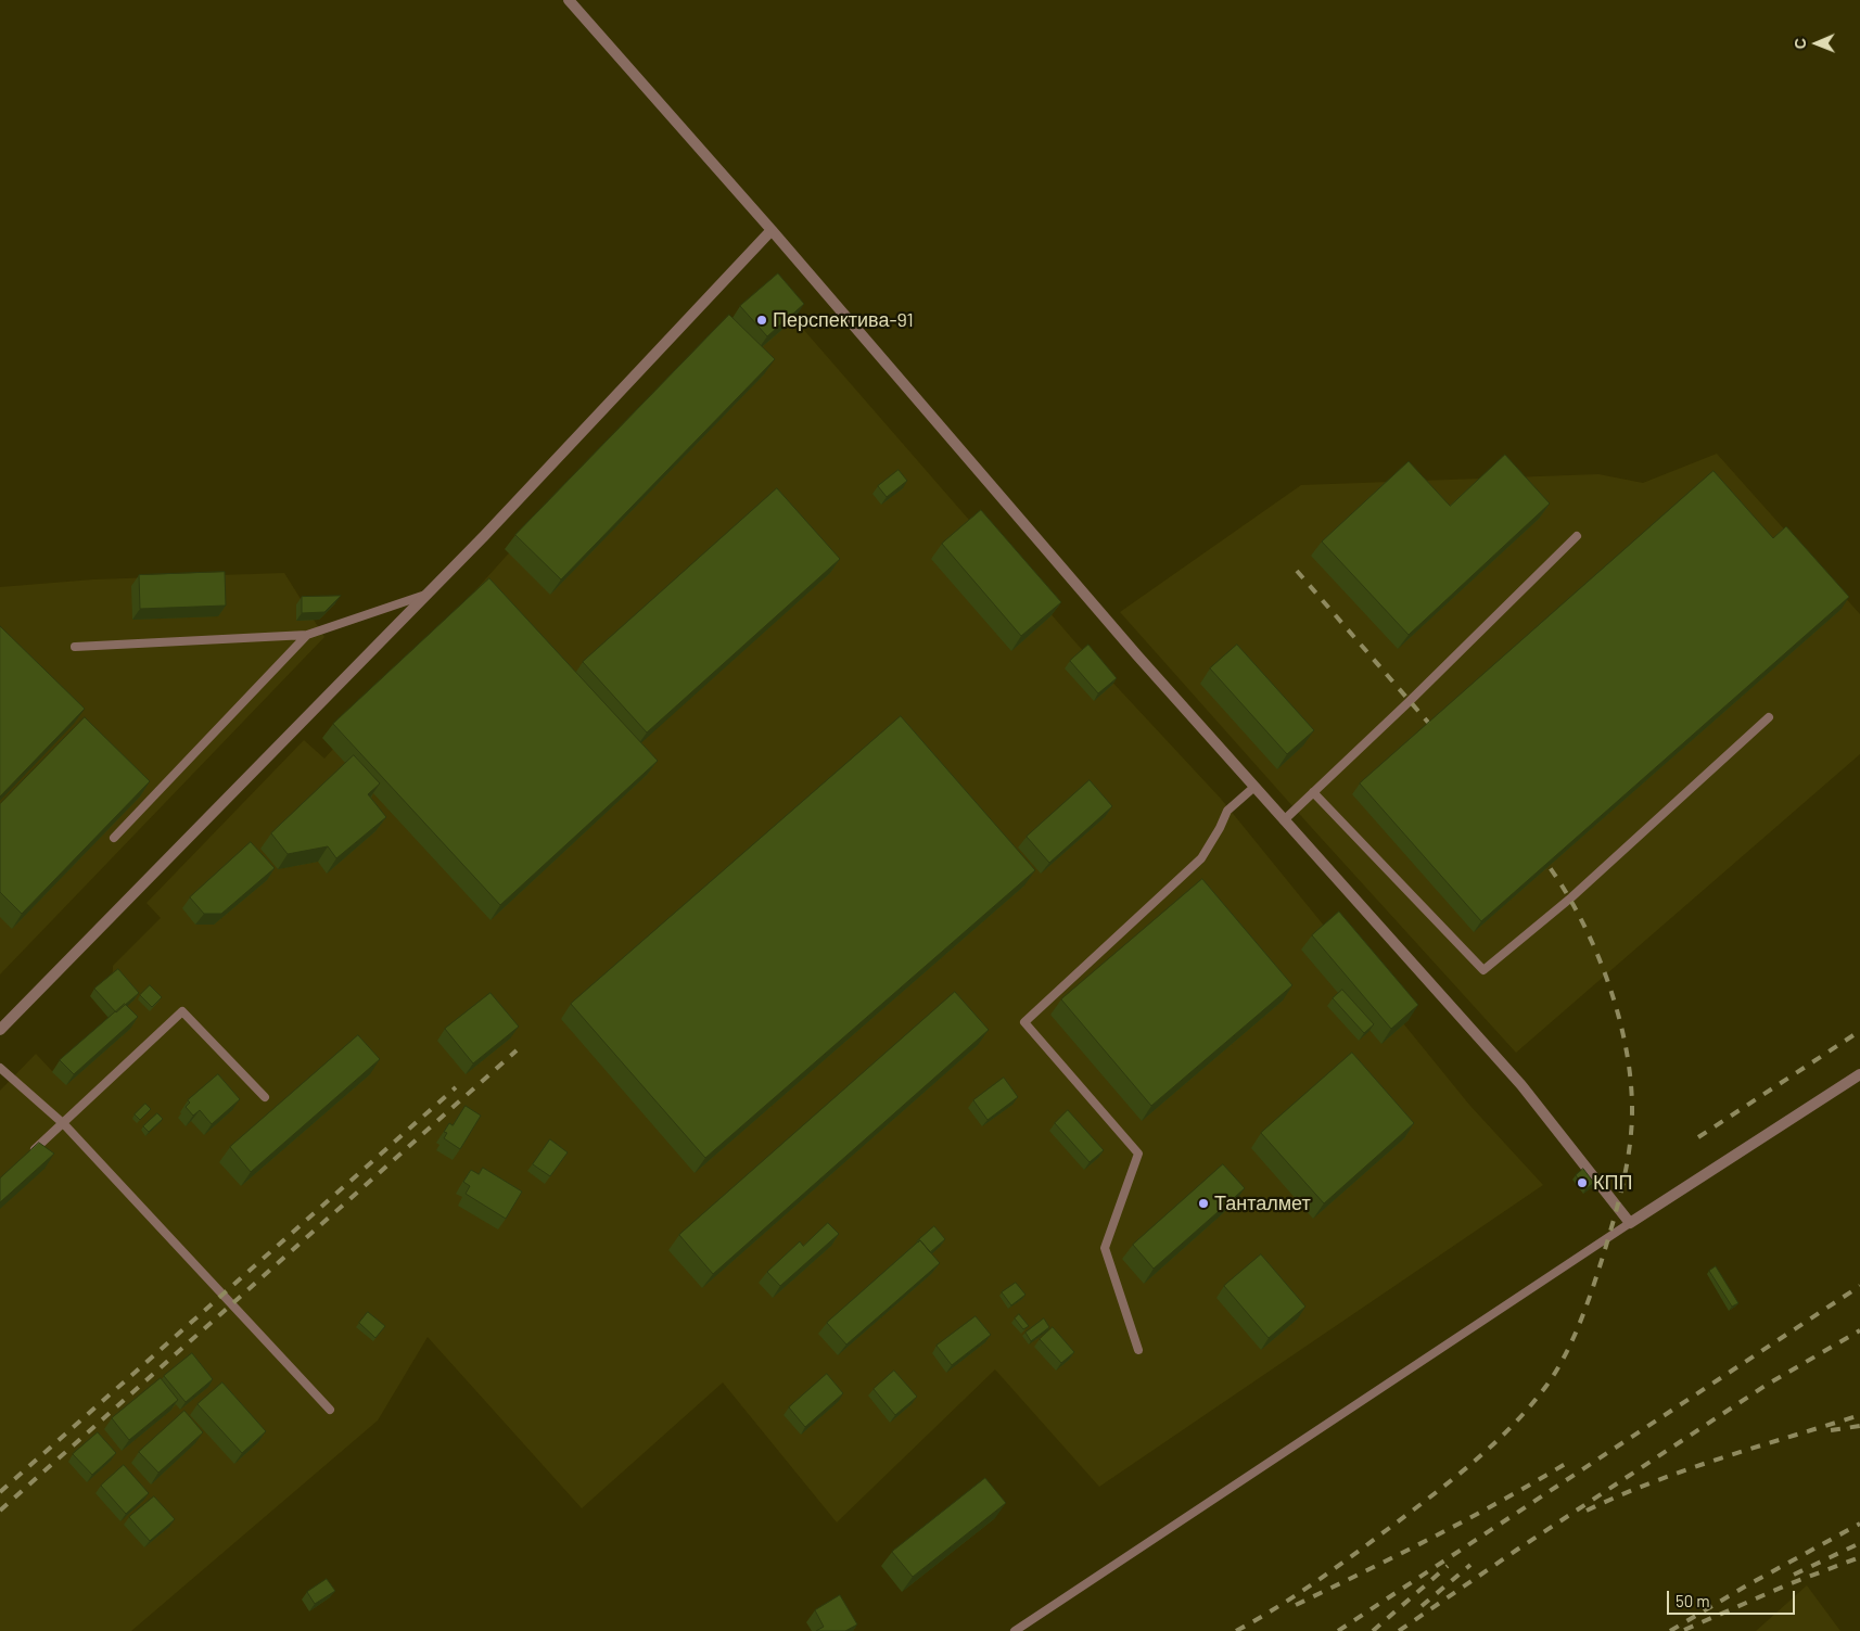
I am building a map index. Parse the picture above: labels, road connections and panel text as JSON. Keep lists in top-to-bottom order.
{
  "places": ["Перспектива-91", "КПП", "Танталмет"],
  "scale_bar": "50 m",
  "north": "left"
}
